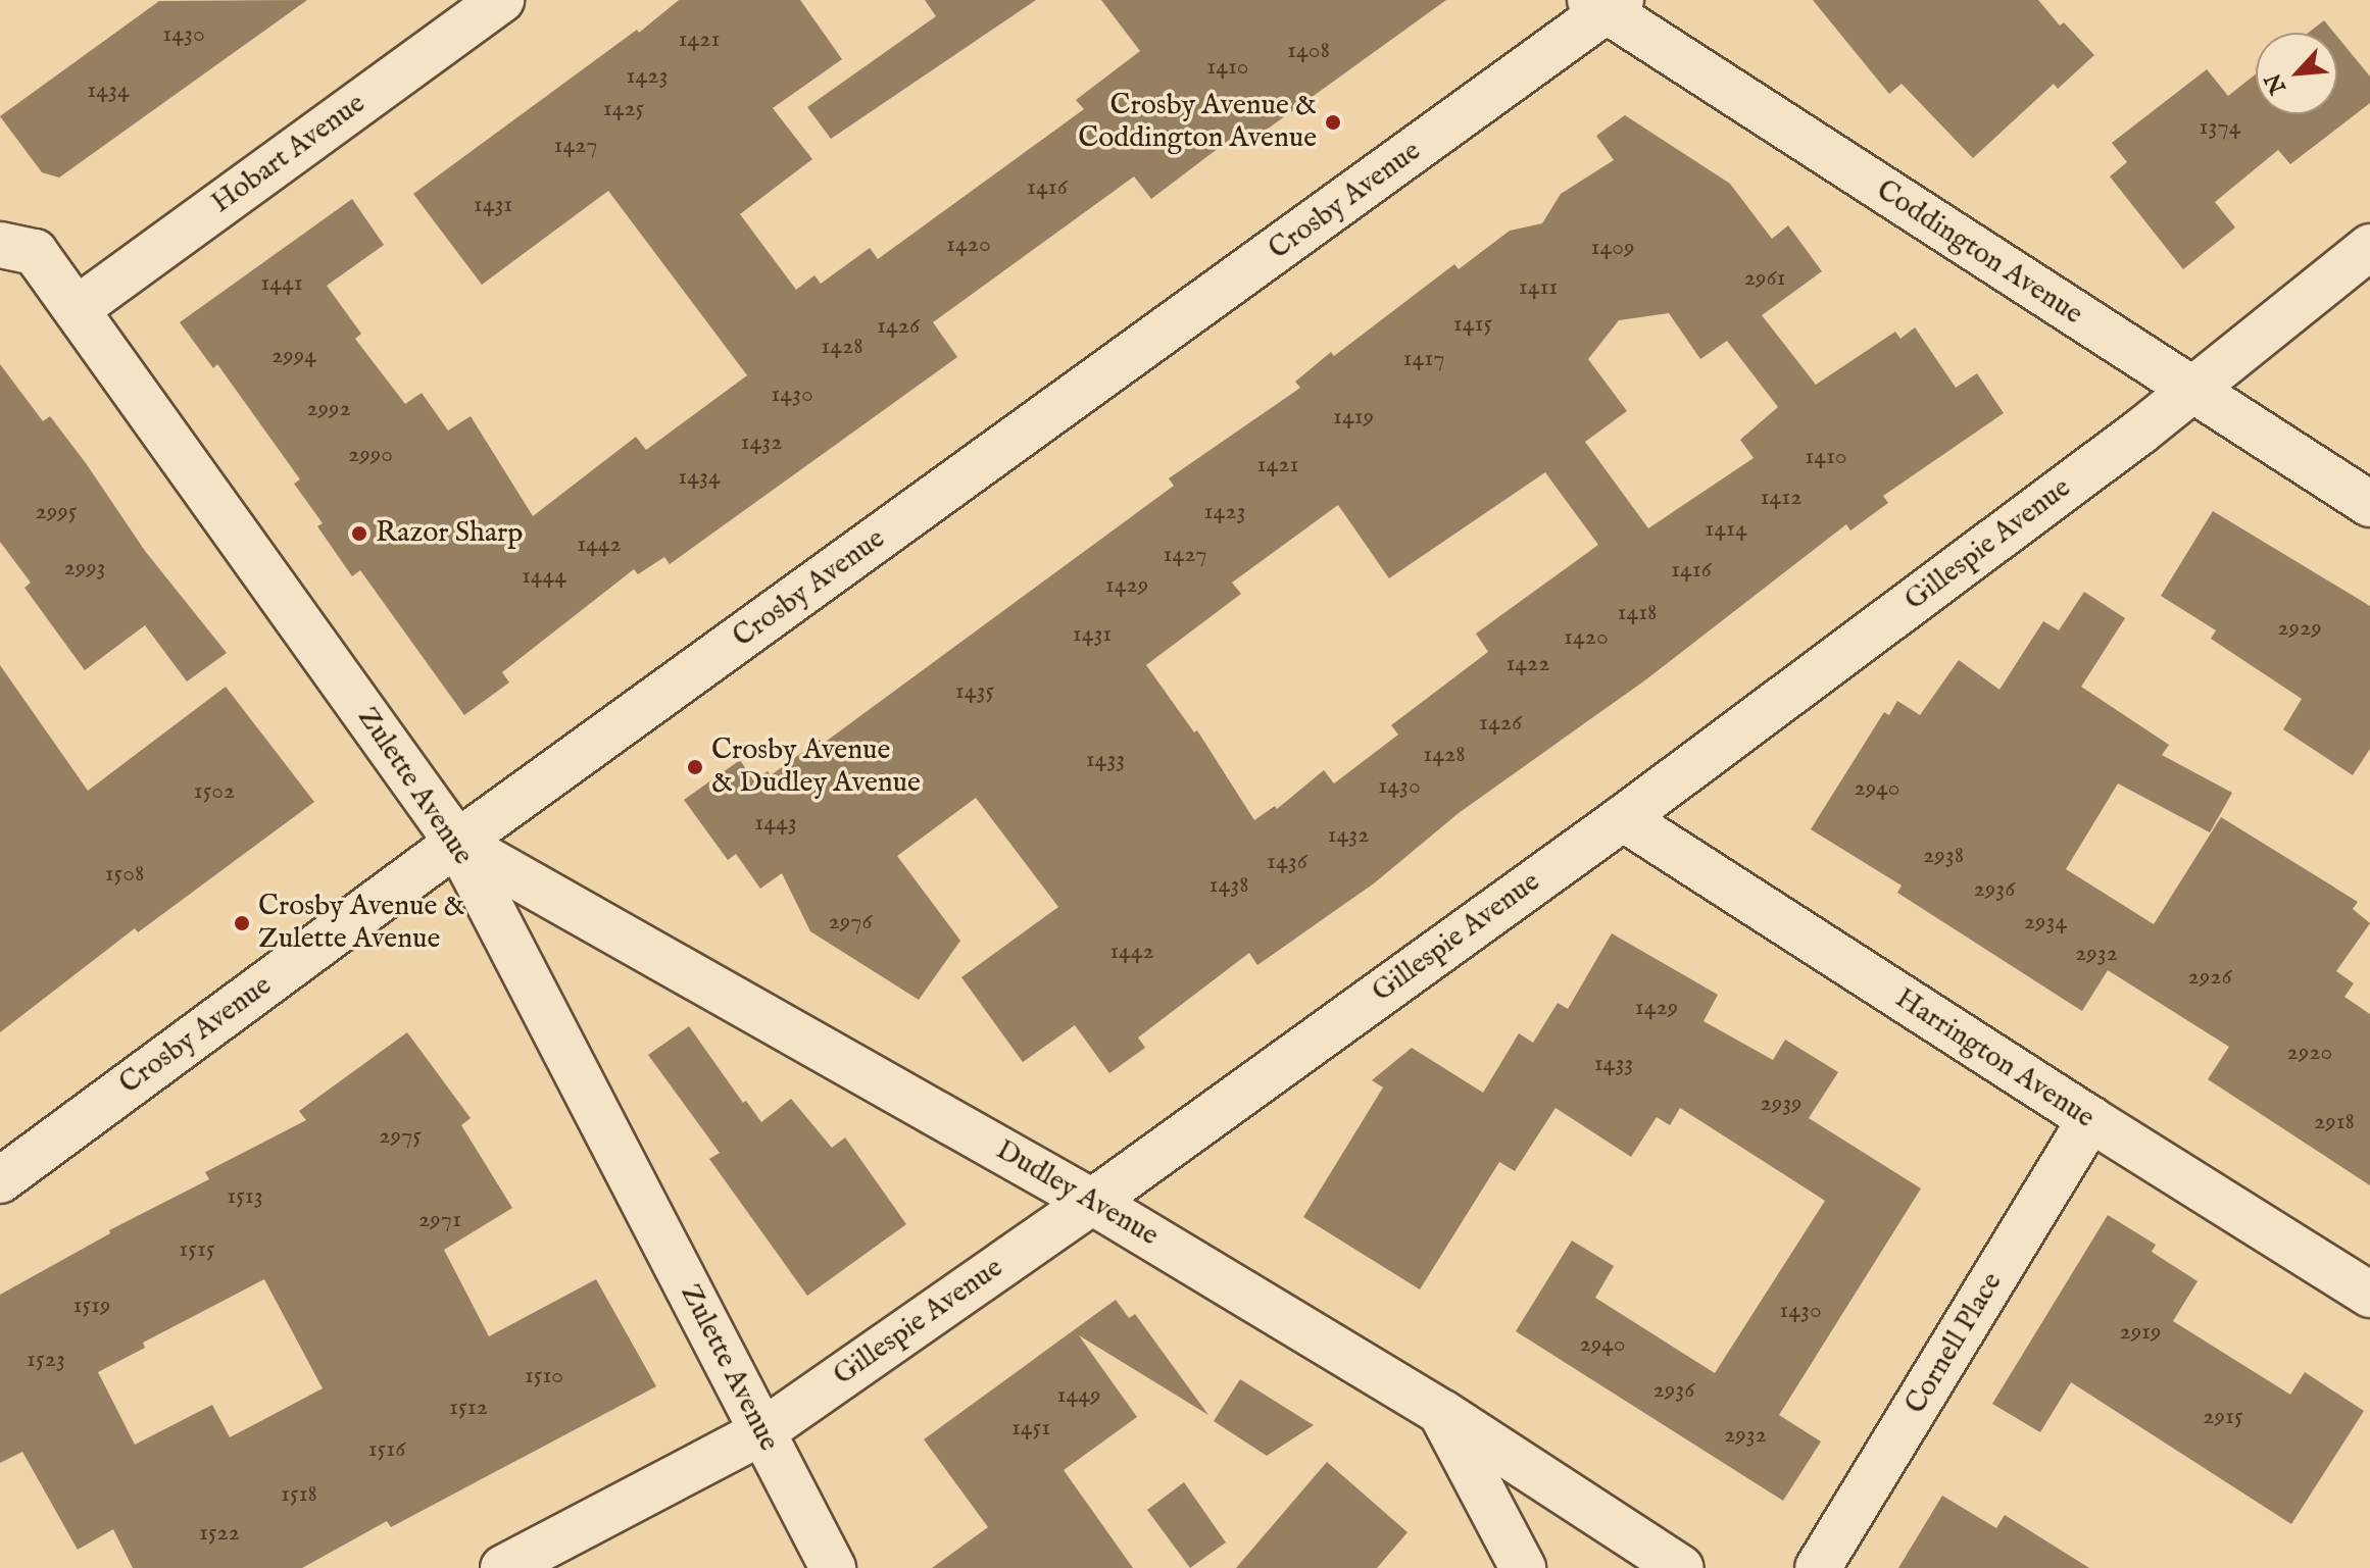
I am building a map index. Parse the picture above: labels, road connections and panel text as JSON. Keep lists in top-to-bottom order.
{
  "streets": {
    "street": [
      "Hobart Avenue",
      "Crosby Avenue",
      "Coddington Avenue",
      "Gillespie Avenue",
      "Zulette Avenue",
      "Harrington Avenue",
      "Dudley Avenue",
      "Cornell Place"
    ]
  },
  "crossings": [
    ["Hobart Avenue", "Zulette Avenue"],
    ["Crosby Avenue", "Coddington Avenue"],
    ["Crosby Avenue", "Zulette Avenue"],
    ["Crosby Avenue", "Dudley Avenue"],
    ["Coddington Avenue", "Gillespie Avenue"],
    ["Gillespie Avenue", "Zulette Avenue"],
    ["Gillespie Avenue", "Harrington Avenue"],
    ["Gillespie Avenue", "Dudley Avenue"],
    ["Zulette Avenue", "Dudley Avenue"],
    ["Harrington Avenue", "Cornell Place"]
  ],
  "places": [
    "Crosby Avenue & Coddington Avenue",
    "Razor Sharp",
    "Crosby Avenue & Dudley Avenue",
    "Crosby Avenue & Zulette Avenue"
  ],
  "house_numbers": [
    "1430",
    "1421",
    "1408",
    "1410",
    "1423",
    "1434",
    "1425",
    "1374",
    "1427",
    "1416",
    "1431",
    "1420",
    "1409",
    "2961",
    "1441",
    "1411",
    "1415",
    "1426",
    "1428",
    "2994",
    "1417",
    "1430",
    "2992",
    "1419",
    "1432",
    "2990",
    "1410",
    "1421",
    "1434",
    "1412",
    "2995",
    "1423",
    "1414",
    "1442",
    "1427",
    "2993",
    "1416",
    "1444",
    "1429",
    "1418",
    "2929",
    "1431",
    "1420",
    "1422",
    "1435",
    "1426",
    "1428",
    "1433",
    "1430",
    "2940",
    "1502",
    "1443",
    "1432",
    "2938",
    "1436",
    "1508",
    "1438",
    "2936",
    "2976",
    "2934",
    "1442",
    "2932",
    "2926",
    "1429",
    "2920",
    "1433",
    "2939",
    "2918",
    "2975",
    "1513",
    "2971",
    "1515",
    "1519",
    "1430",
    "2919",
    "2940",
    "1523",
    "1510",
    "2936",
    "1449",
    "1512",
    "2915",
    "1451",
    "2932",
    "1516",
    "1518",
    "1522"
  ],
  "north": "bottom left"
}
